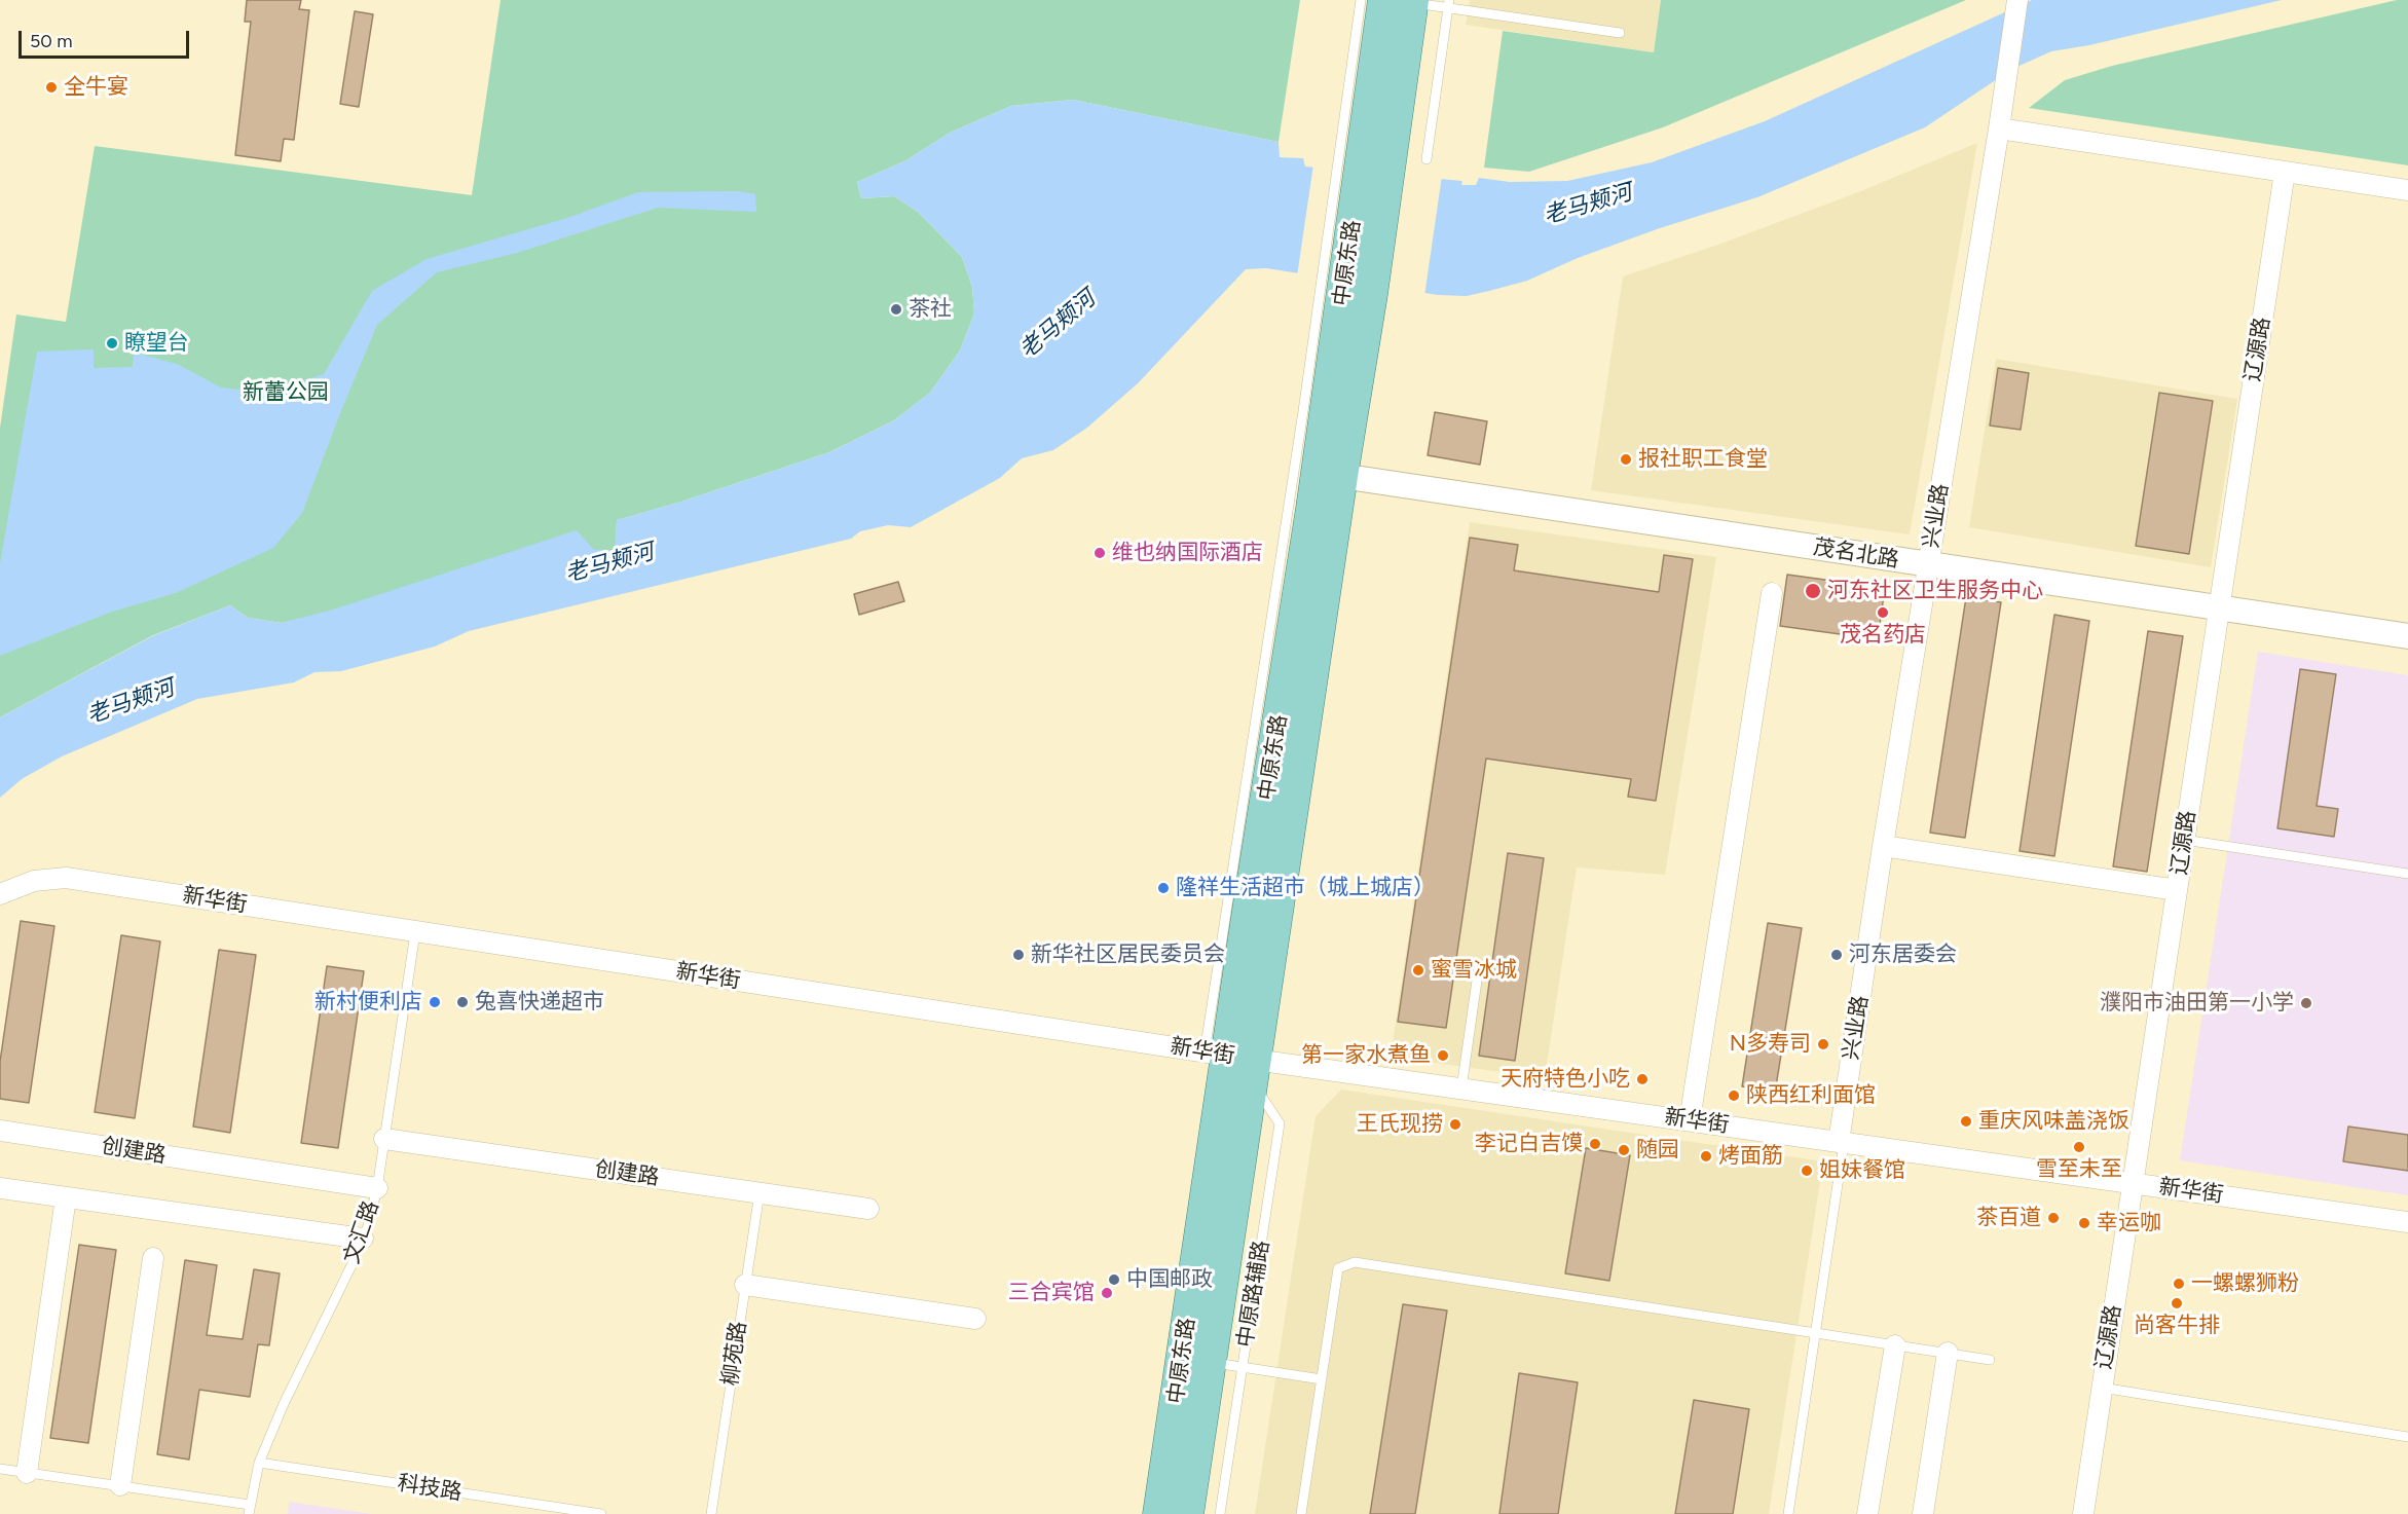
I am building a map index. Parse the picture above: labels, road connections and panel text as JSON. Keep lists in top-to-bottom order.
{
  "streets": {
    "main road": ["中原东路"],
    "street": [
      "辽源路",
      "兴业路",
      "茂名北路",
      "新华街",
      "创建路"
    ],
    "lane": [
      "文汇路",
      "中原路辅路",
      "柳苑路",
      "科技路"
    ]
  },
  "crossings": [
    ["中原东路", "茂名北路"],
    ["中原东路", "新华街"],
    ["中原东路", "中原路辅路"],
    ["辽源路", "茂名北路"],
    ["辽源路", "新华街"],
    ["兴业路", "茂名北路"],
    ["兴业路", "新华街"],
    ["新华街", "文汇路"],
    ["新华街", "中原路辅路"],
    ["创建路", "文汇路"],
    ["创建路", "柳苑路"],
    ["文汇路", "科技路"]
  ],
  "water": ["老马颊河"],
  "parks": ["新蕾公园"],
  "places": [
    "全牛宴",
    "茶社",
    "瞭望台",
    "报社职工食堂",
    "维也纳国际酒店",
    "河东社区卫生服务中心",
    "茂名药店",
    "隆祥生活超市（城上城店）",
    "新华社区居民委员会",
    "河东居委会",
    "蜜雪冰城",
    "新村便利店",
    "兔喜快递超市",
    "濮阳市油田第一小学",
    "N多寿司",
    "第一家水煮鱼",
    "天府特色小吃",
    "陕西红利面馆",
    "重庆风味盖浇饭",
    "王氏现捞",
    "李记白吉馍",
    "雪至未至",
    "随园",
    "烤面筋",
    "姐妹餐馆",
    "茶百道",
    "幸运咖",
    "中国邮政",
    "一螺螺狮粉",
    "三合宾馆",
    "尚客牛排"
  ],
  "scale_bar": "50 m"
}
